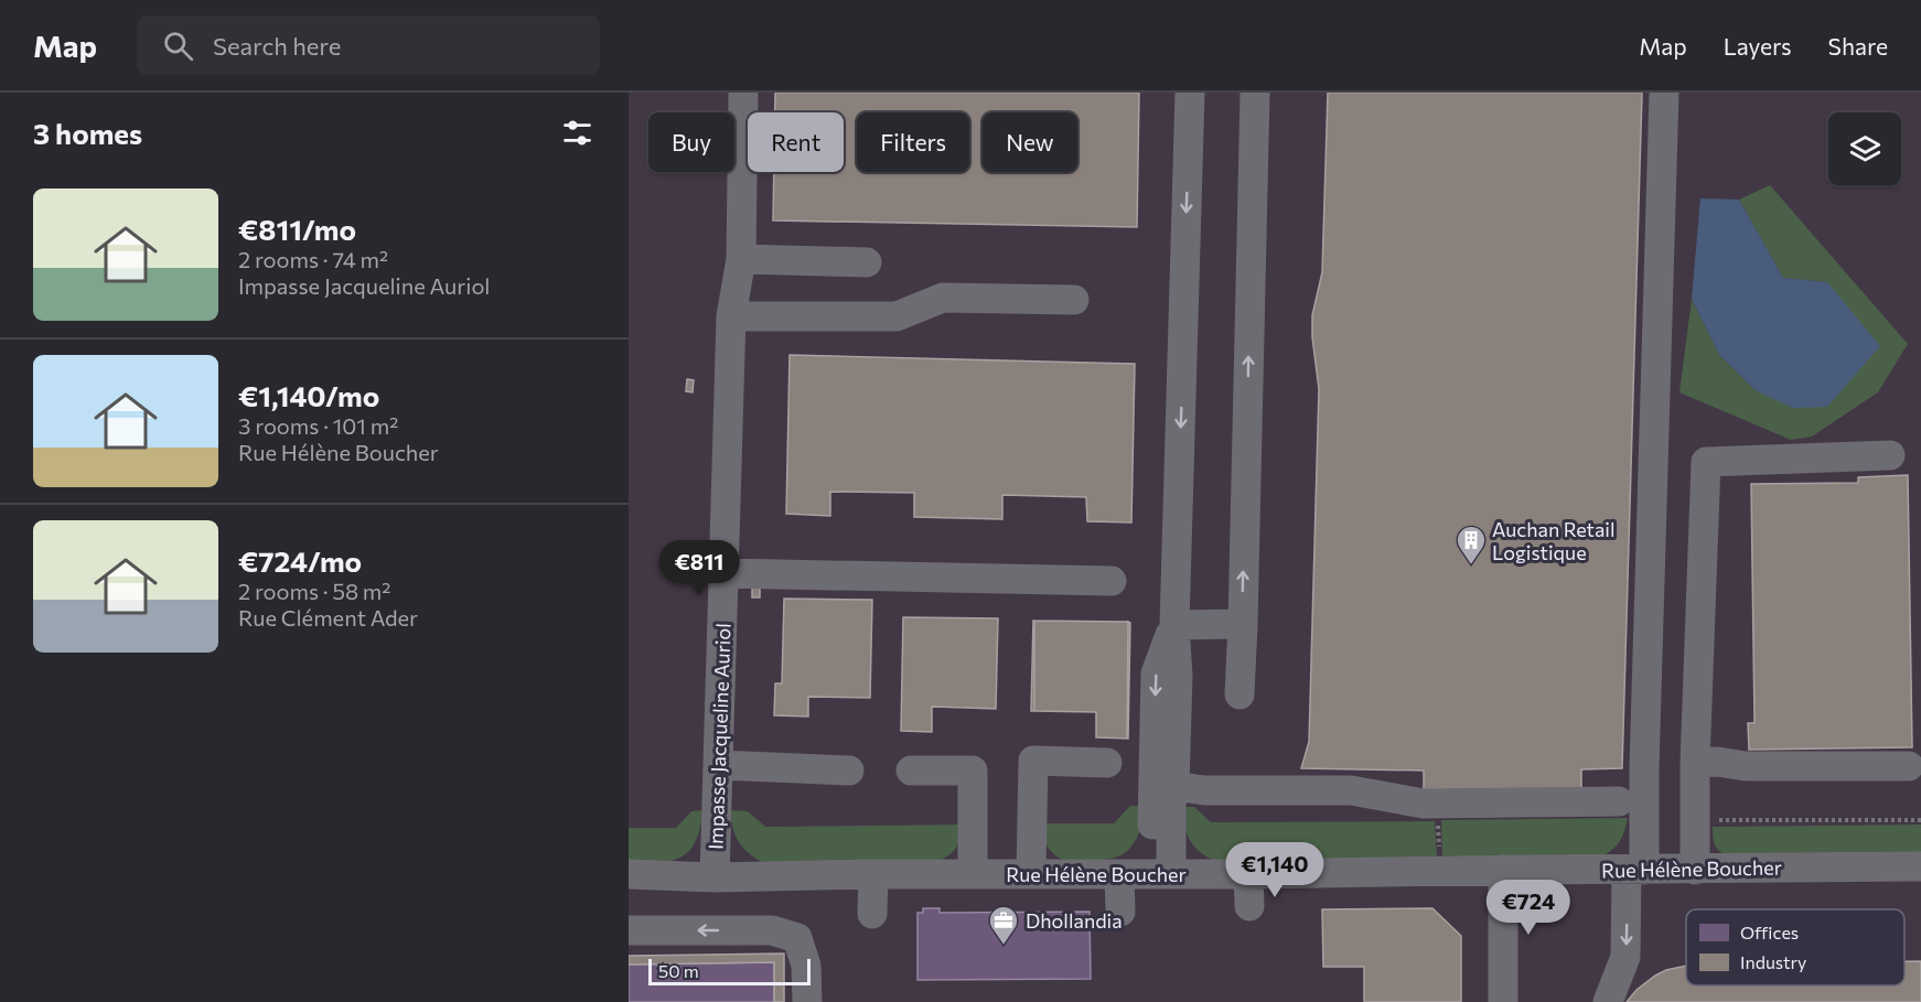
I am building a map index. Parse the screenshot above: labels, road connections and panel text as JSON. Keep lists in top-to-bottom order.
{
  "streets": {
    "street": ["Impasse Jacqueline Auriol", "Rue Hélène Boucher"]
  },
  "crossings": [
    ["Impasse Jacqueline Auriol", "Rue Hélène Boucher"]
  ],
  "places": {
    "building": ["Auchan Retail Logistique"],
    "office": ["Dhollandia"]
  },
  "legend": ["Offices", "Industry"],
  "scale_bar": "50 m",
  "page": {
    "header": "Map",
    "search": "Search here",
    "nav": ["Map", "Layers", "Share"],
    "heading": "3 homes",
    "chip": [
      "Buy",
      "Rent",
      "Filters",
      "New"
    ],
    "list": [
      {
        "name": "€811/mo",
        "note": "2 rooms · 74 m² · Impasse Jacqueline Auriol"
      },
      {
        "name": "€1,140/mo",
        "note": "3 rooms · 101 m² · Rue Hélène Boucher"
      },
      {
        "name": "€724/mo",
        "note": "2 rooms · 58 m² · Rue Clément Ader"
      }
    ],
    "price": ["€811", "€1,140", "€724"],
    "scale": "50 m"
  }
}
